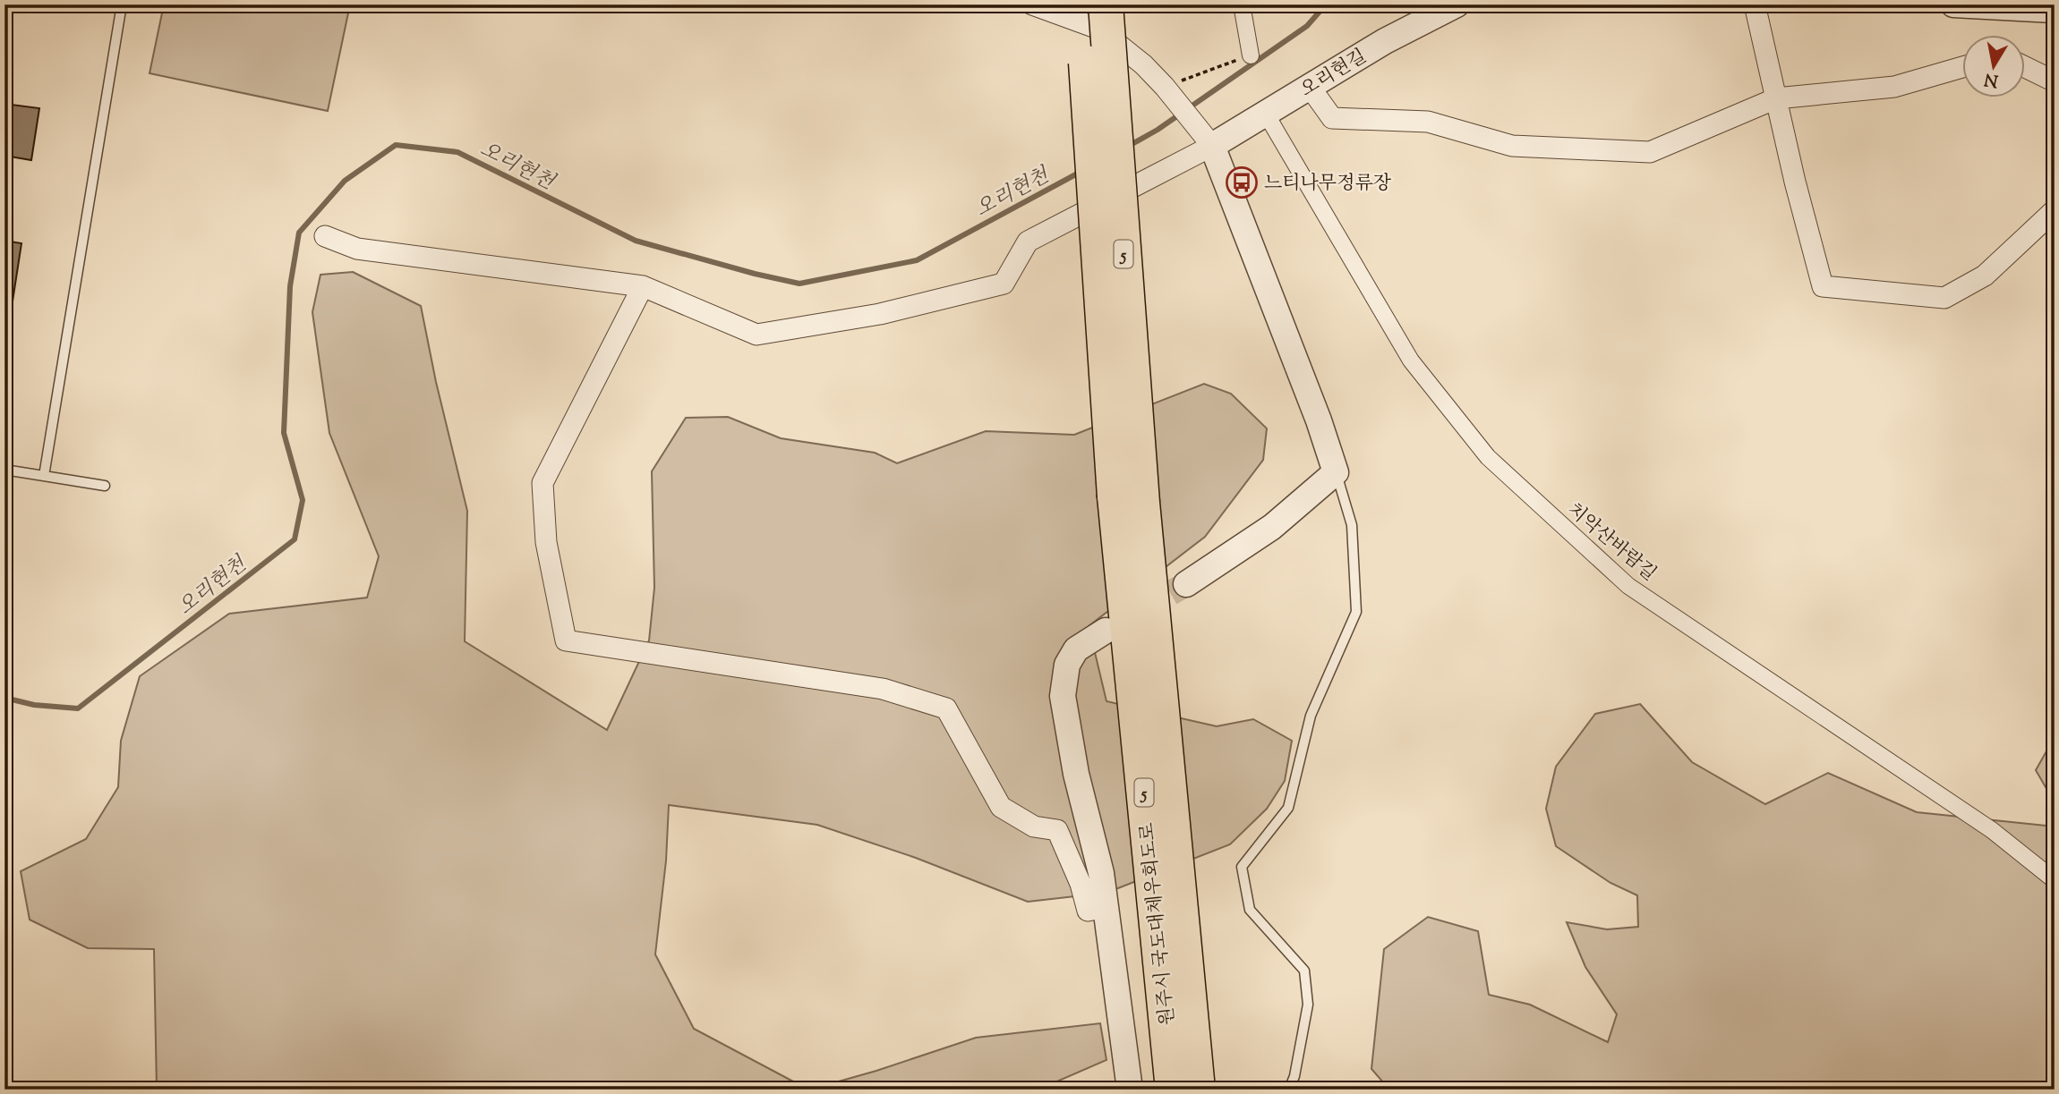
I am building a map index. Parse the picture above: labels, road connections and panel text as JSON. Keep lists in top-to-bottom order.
{
  "streets": {
    "highway": ["5", "원주시 국도대체우회도로"],
    "street": ["오리현길", "치악산바람길"]
  },
  "crossings": [
    ["오리현길", "치악산바람길"],
    ["5", "원주시 국도대체우회도로"]
  ],
  "water": ["오리현천"],
  "places": {
    "bus stop": ["느티나무정류장"]
  },
  "north": "bottom"
}
